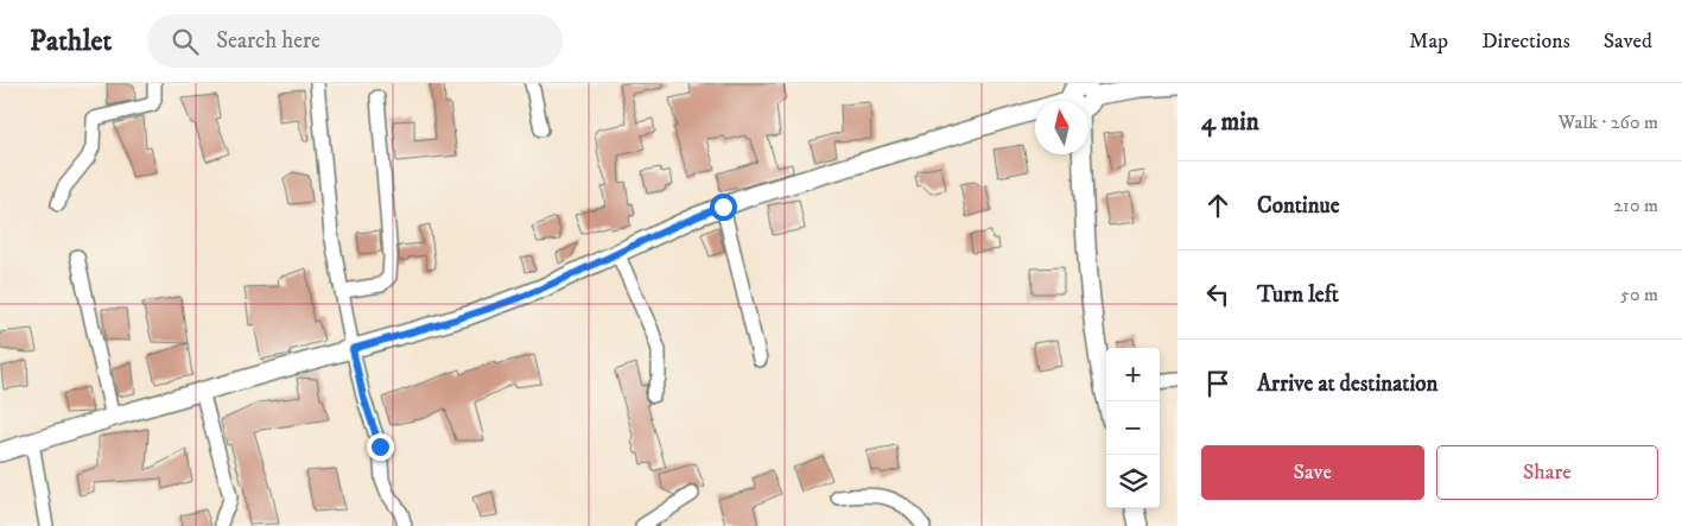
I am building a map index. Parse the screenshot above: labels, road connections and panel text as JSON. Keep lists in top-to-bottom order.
{
  "north": "top",
  "page": {
    "header": "Pathlet",
    "search": "Search here",
    "nav": ["Map", "Directions", "Saved"],
    "heading": ["4 min", "Walk · 260 m"],
    "list": [
      ["Continue", "210 m"],
      ["Turn left", "50 m"],
      "Arrive at destination"
    ],
    "map_buttons": ["+", "−"],
    "buttons": ["Save", "Share"]
  }
}
